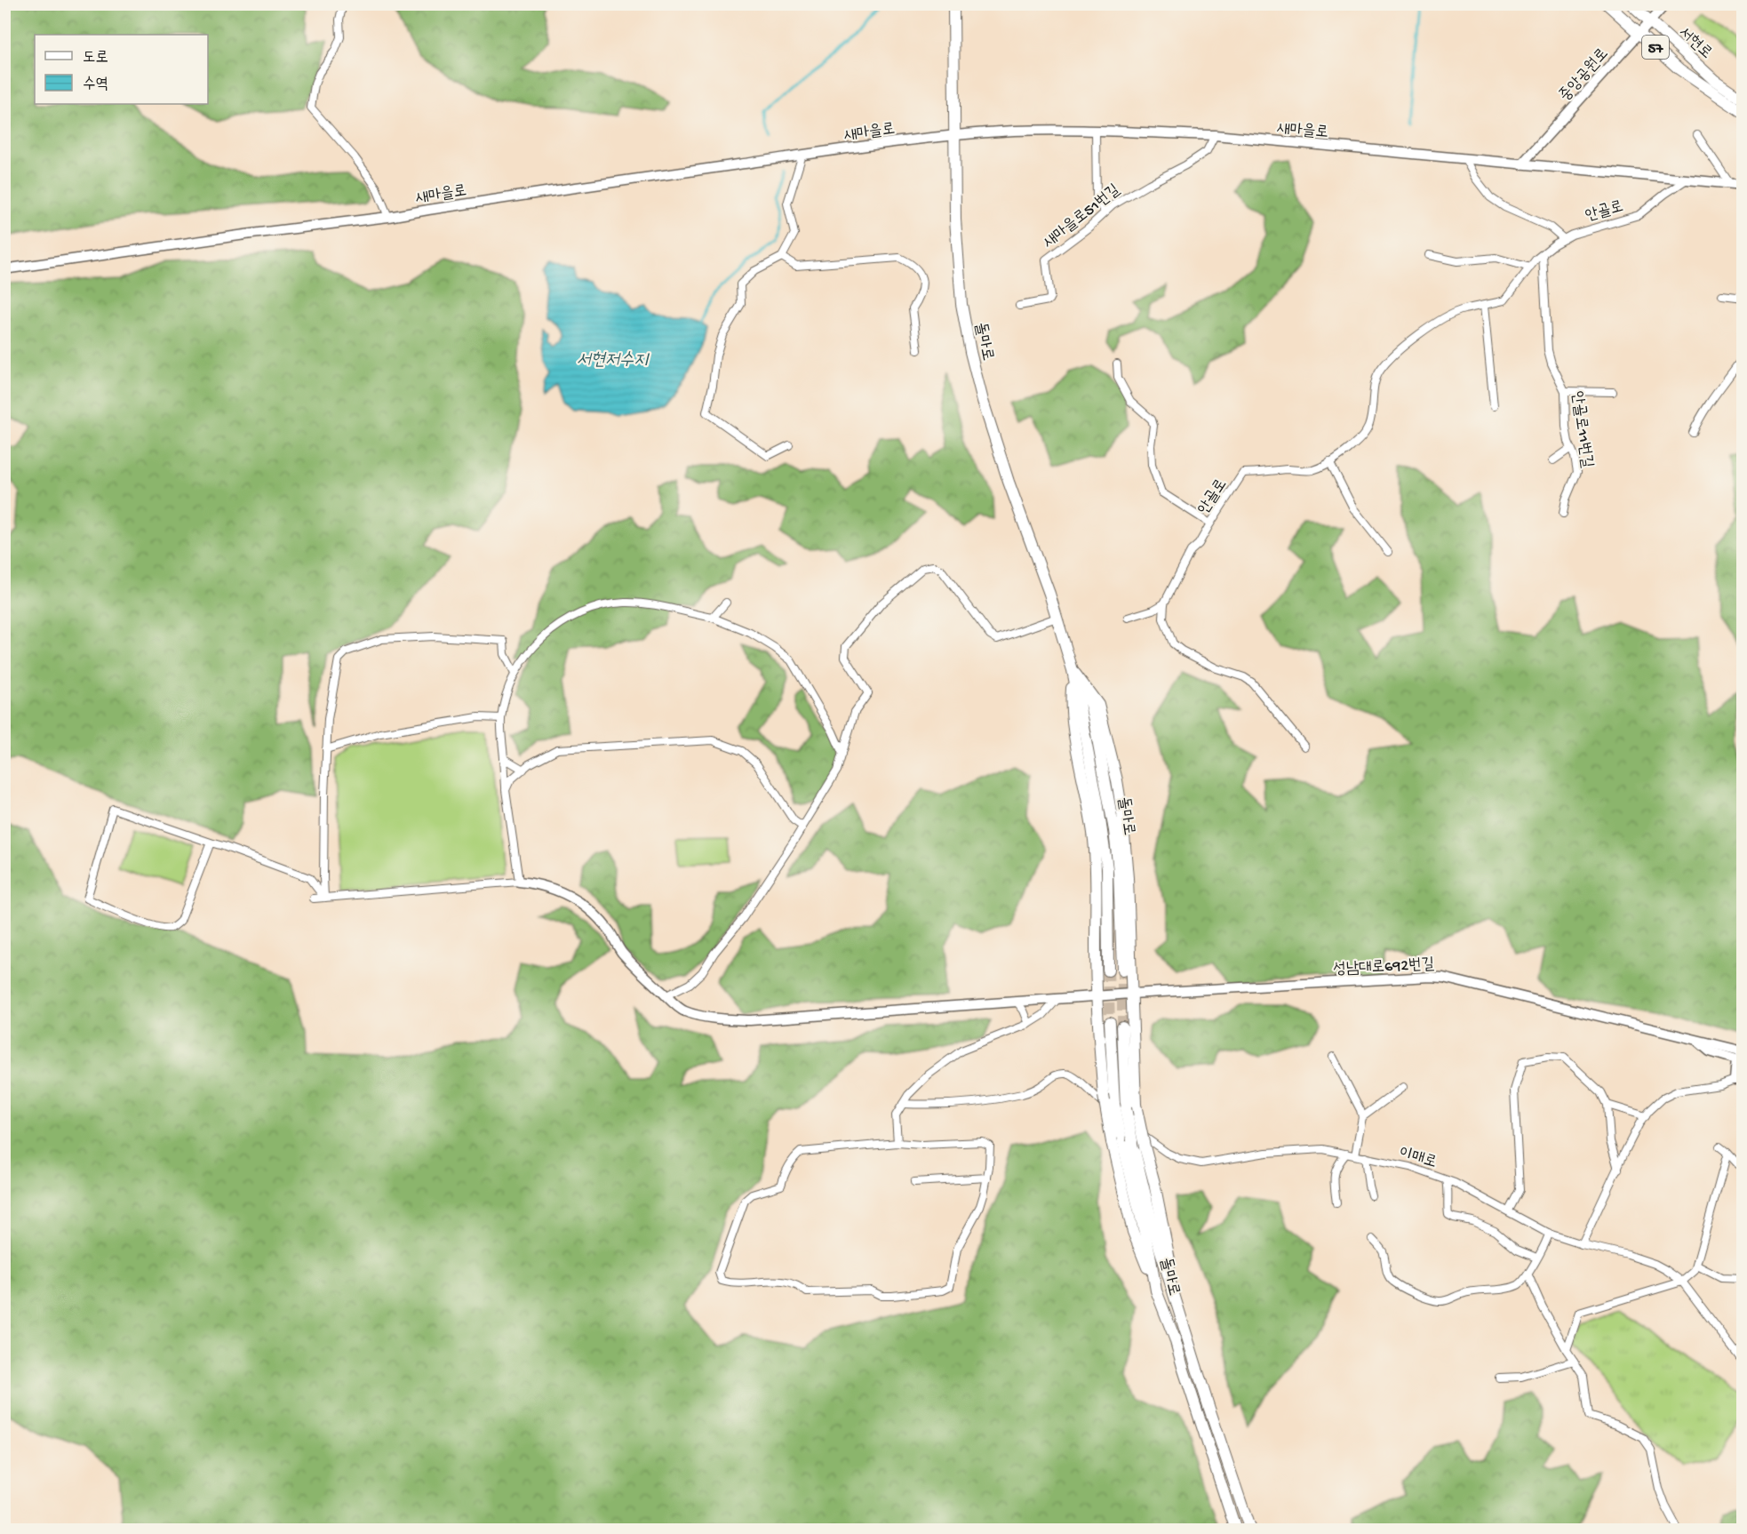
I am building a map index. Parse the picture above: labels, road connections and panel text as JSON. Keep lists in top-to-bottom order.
{
  "streets": {
    "main road": ["서현로", "57", "돌마로"],
    "street": [
      "중앙공원로",
      "새마을로",
      "안골로",
      "새마을로51번길",
      "안골로11번길",
      "성남대로692번길",
      "이매로"
    ]
  },
  "crossings": [
    ["서현로", "중앙공원로"],
    ["중앙공원로", "새마을로"],
    ["새마을로", "안골로"],
    ["새마을로", "새마을로51번길"],
    ["새마을로", "돌마로"],
    ["안골로", "안골로11번길"]
  ],
  "water": ["서현저수지"],
  "legend": ["도로", "수역"]
}
